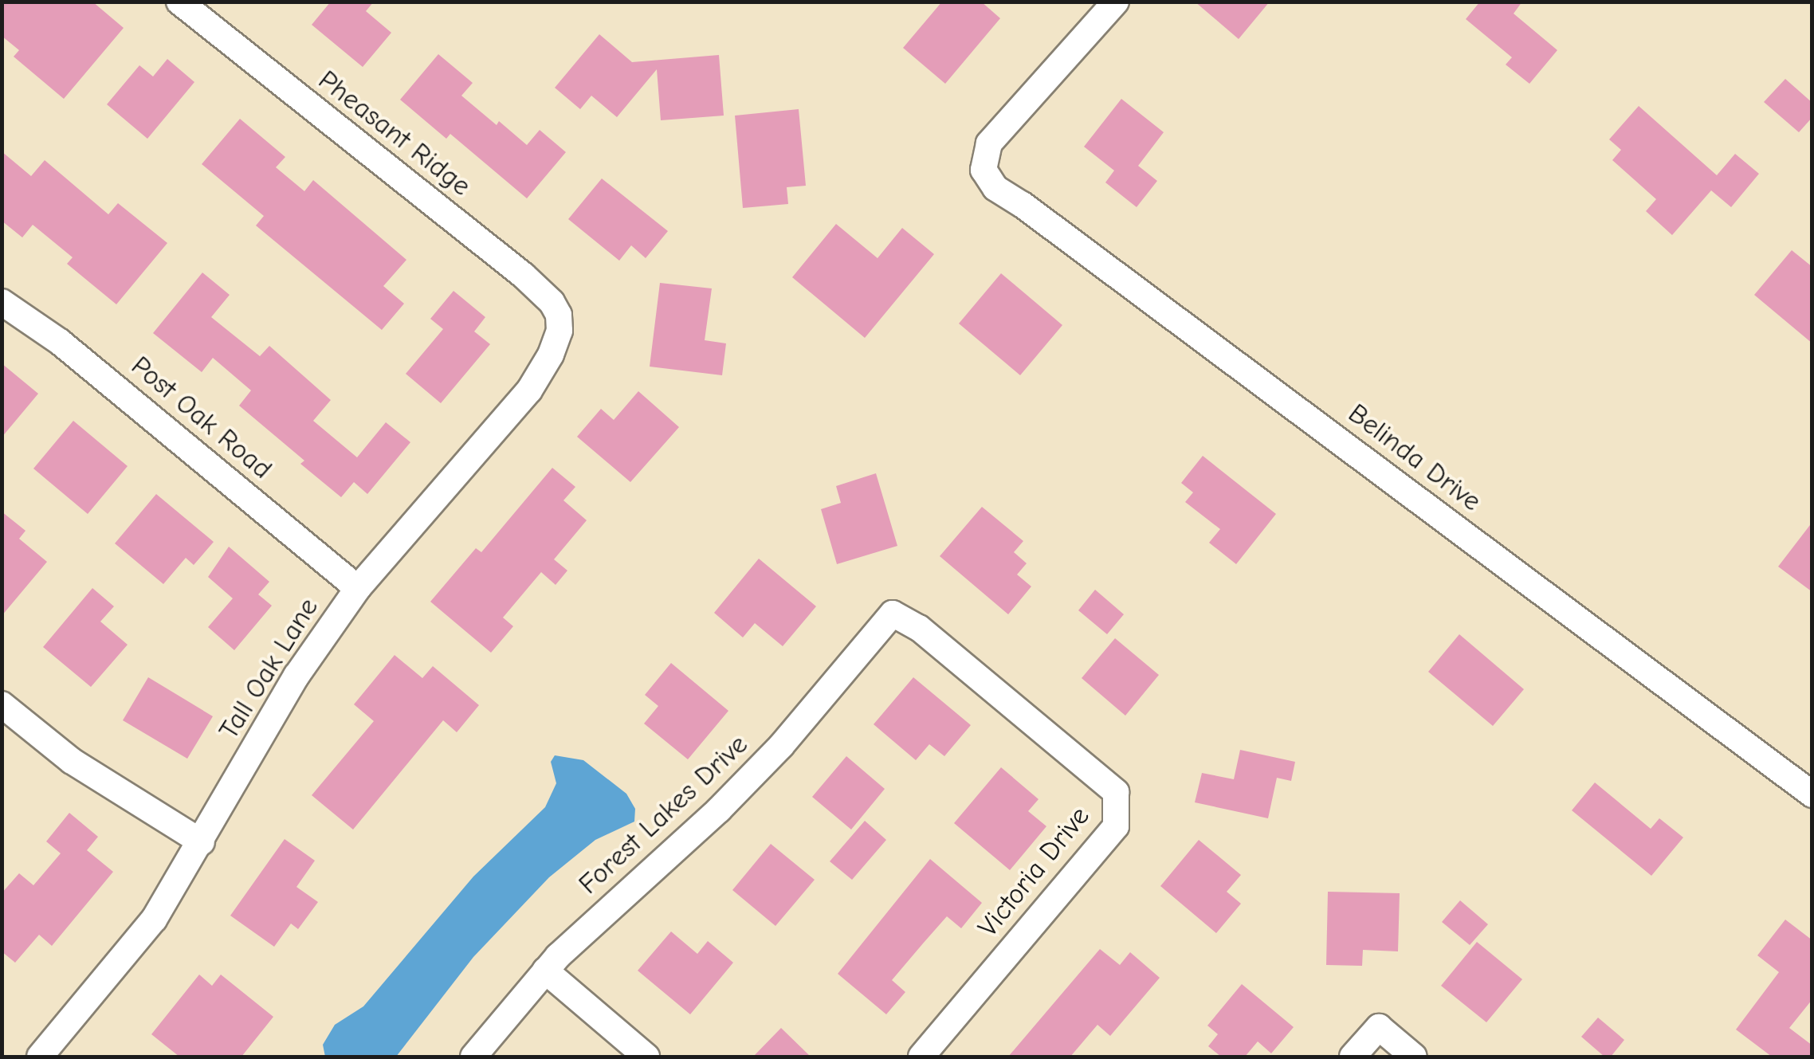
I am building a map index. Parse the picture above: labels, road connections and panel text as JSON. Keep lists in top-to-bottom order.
{
  "streets": {
    "street": [
      "Pheasant Ridge",
      "Post Oak Road",
      "Belinda Drive",
      "Tall Oak Lane",
      "Forest Lakes Drive",
      "Victoria Drive"
    ]
  },
  "crossings": [
    ["Pheasant Ridge", "Tall Oak Lane"],
    ["Post Oak Road", "Tall Oak Lane"],
    ["Forest Lakes Drive", "Victoria Drive"]
  ]
}
